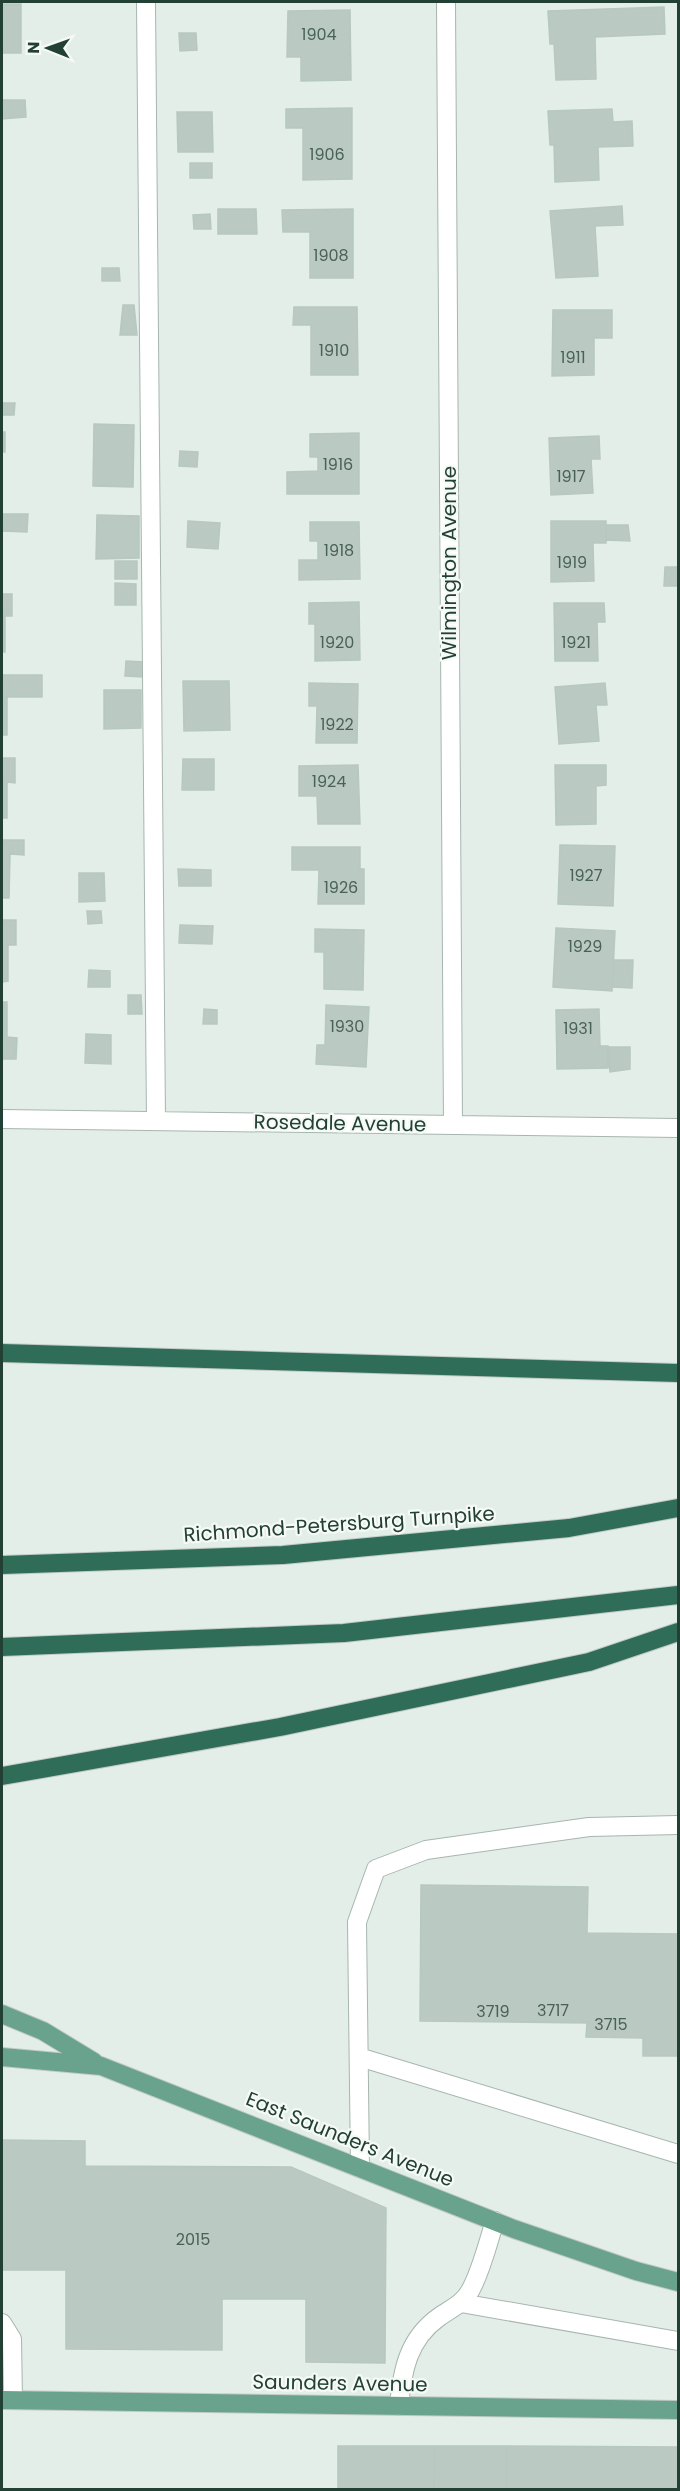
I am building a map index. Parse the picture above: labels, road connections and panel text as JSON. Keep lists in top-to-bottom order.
{
  "streets": {
    "highway": ["Richmond-Petersburg Turnpike"],
    "main road": ["East Saunders Avenue", "Saunders Avenue"],
    "street": ["Wilmington Avenue", "Rosedale Avenue"]
  },
  "crossings": [
    ["Wilmington Avenue", "Rosedale Avenue"]
  ],
  "house_numbers": [
    "1904",
    "1906",
    "1908",
    "1910",
    "1911",
    "1916",
    "1917",
    "1918",
    "1919",
    "1920",
    "1921",
    "1922",
    "1924",
    "1927",
    "1926",
    "1929",
    "1930",
    "1931",
    "3717",
    "3719",
    "3715",
    "2015"
  ],
  "north": "left"
}
